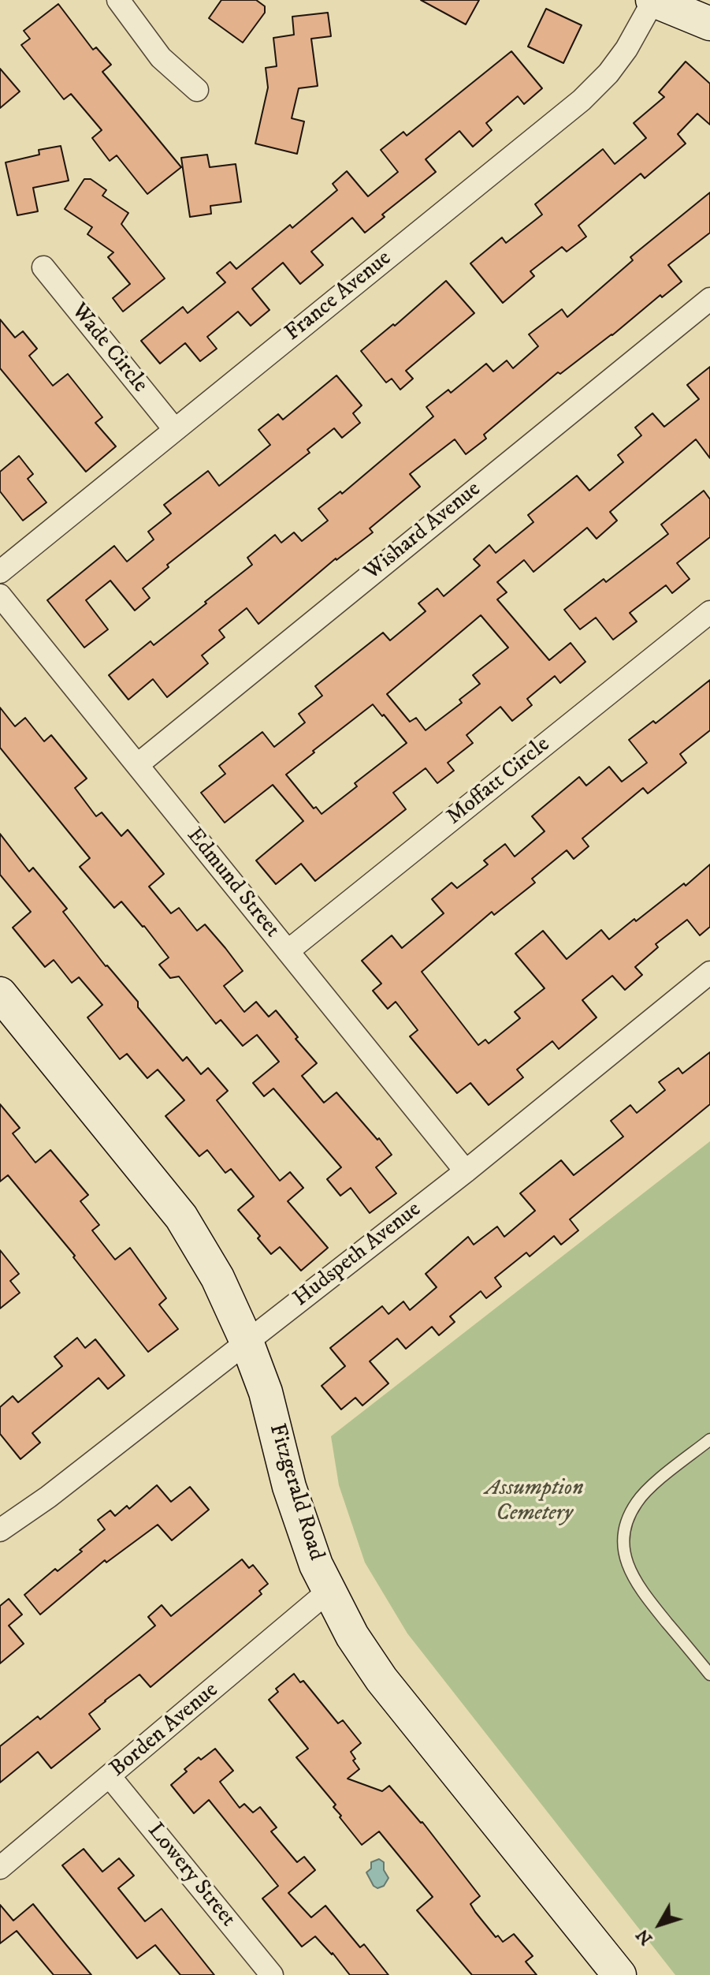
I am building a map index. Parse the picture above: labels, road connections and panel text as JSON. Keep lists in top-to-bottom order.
{
  "streets": {
    "main road": ["Fitzgerald Road"],
    "street": [
      "France Avenue",
      "Wade Circle",
      "Wishard Avenue",
      "Moffatt Circle",
      "Edmund Street",
      "Hudspeth Avenue",
      "Borden Avenue",
      "Lowery Street"
    ]
  },
  "crossings": [
    ["France Avenue", "Wade Circle"],
    ["Wishard Avenue", "Edmund Street"],
    ["Moffatt Circle", "Edmund Street"],
    ["Edmund Street", "Hudspeth Avenue"],
    ["Hudspeth Avenue", "Fitzgerald Road"],
    ["Fitzgerald Road", "Borden Avenue"],
    ["Borden Avenue", "Lowery Street"]
  ],
  "parks": ["Assumption Cemetery"],
  "north": "bottom left"
}
